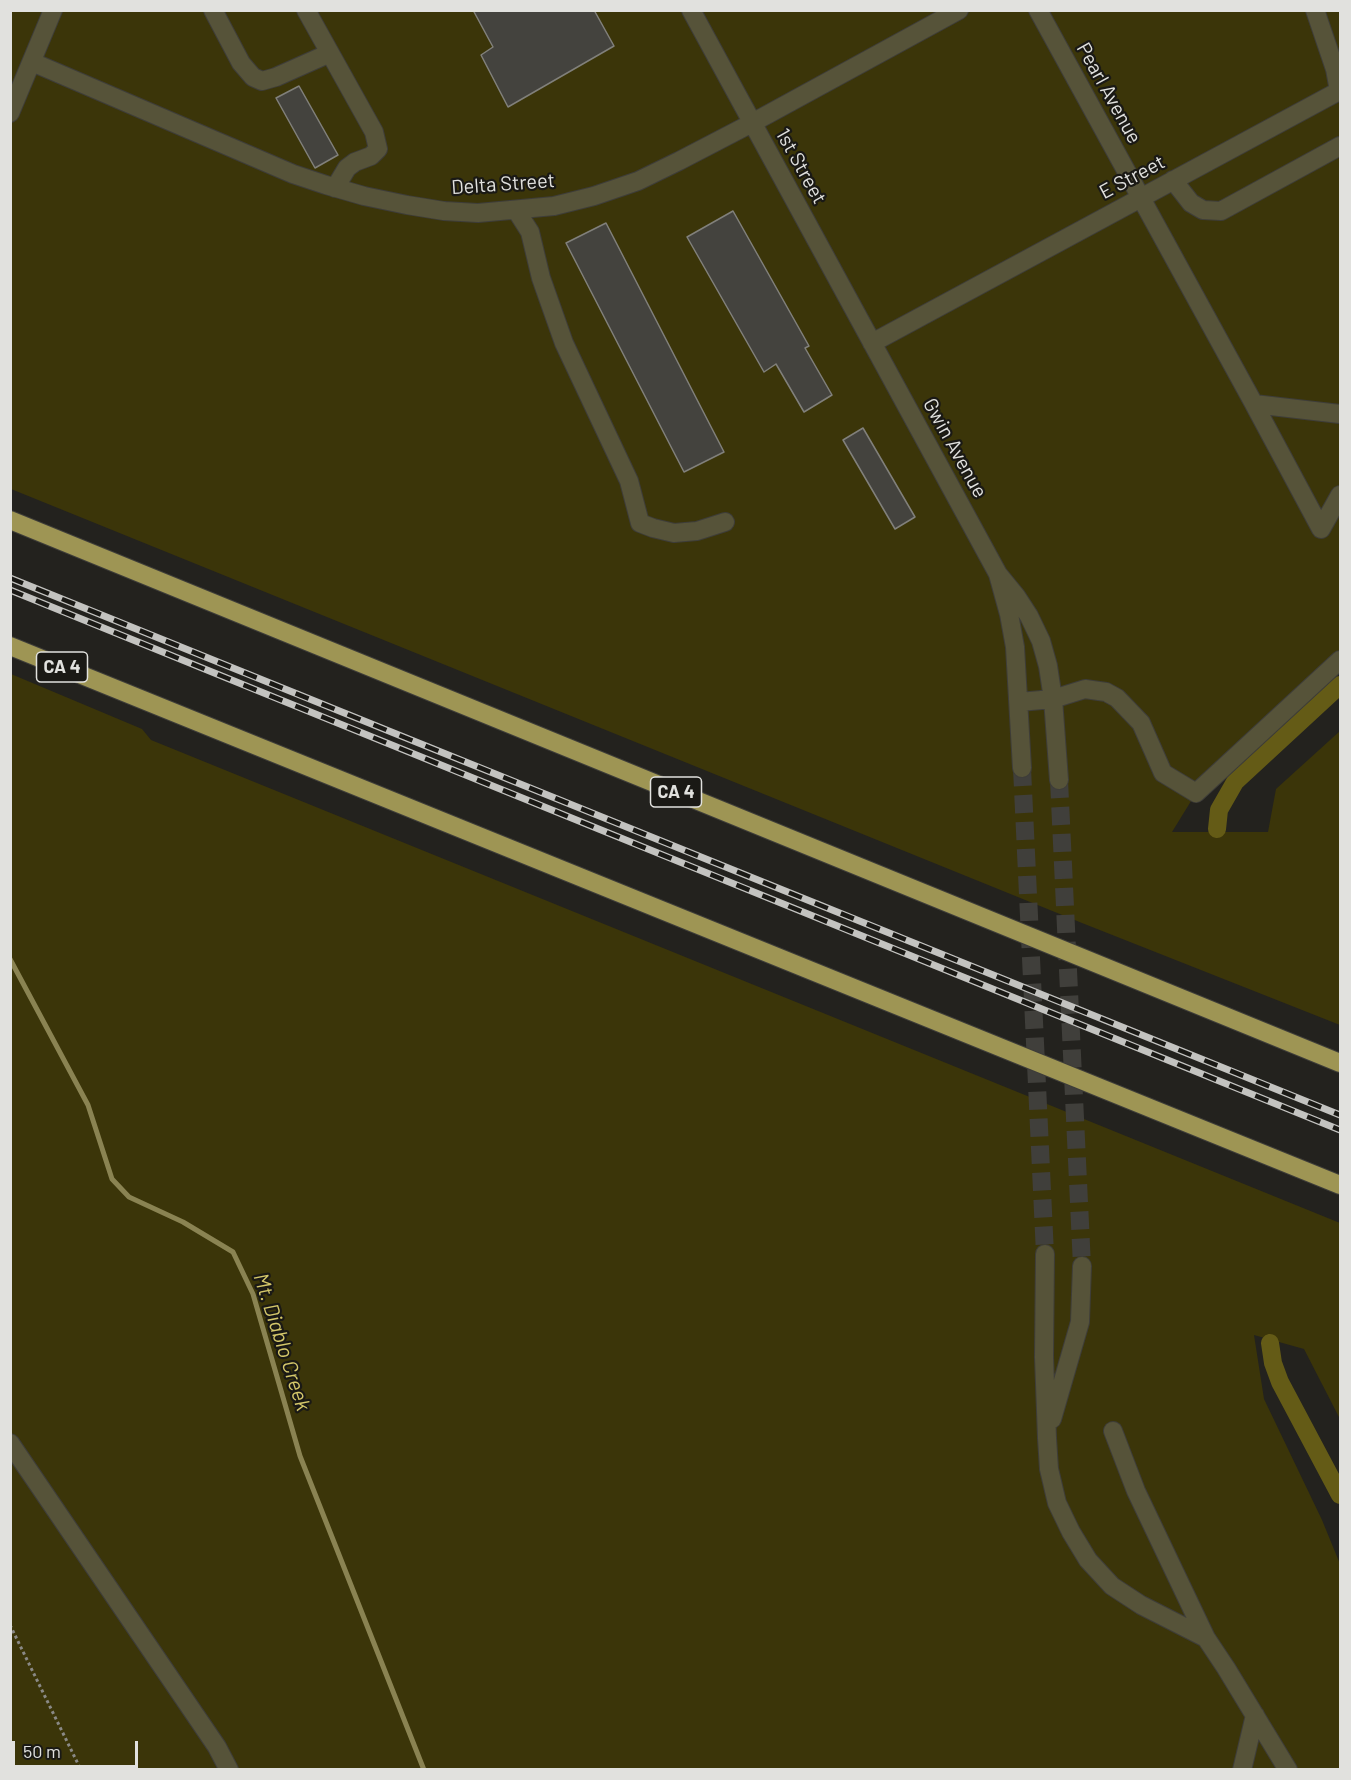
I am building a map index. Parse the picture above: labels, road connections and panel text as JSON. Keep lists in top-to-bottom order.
{
  "streets": {
    "highway": ["CA 4"],
    "street": [
      "Pearl Avenue",
      "1st Street",
      "E Street",
      "Delta Street",
      "Gwin Avenue"
    ]
  },
  "crossings": [
    ["Pearl Avenue", "E Street"],
    ["1st Street", "E Street"],
    ["1st Street", "Delta Street"],
    ["1st Street", "Gwin Avenue"],
    ["E Street", "Gwin Avenue"]
  ],
  "water": ["Mt. Diablo Creek"],
  "scale_bar": "50 m"
}
